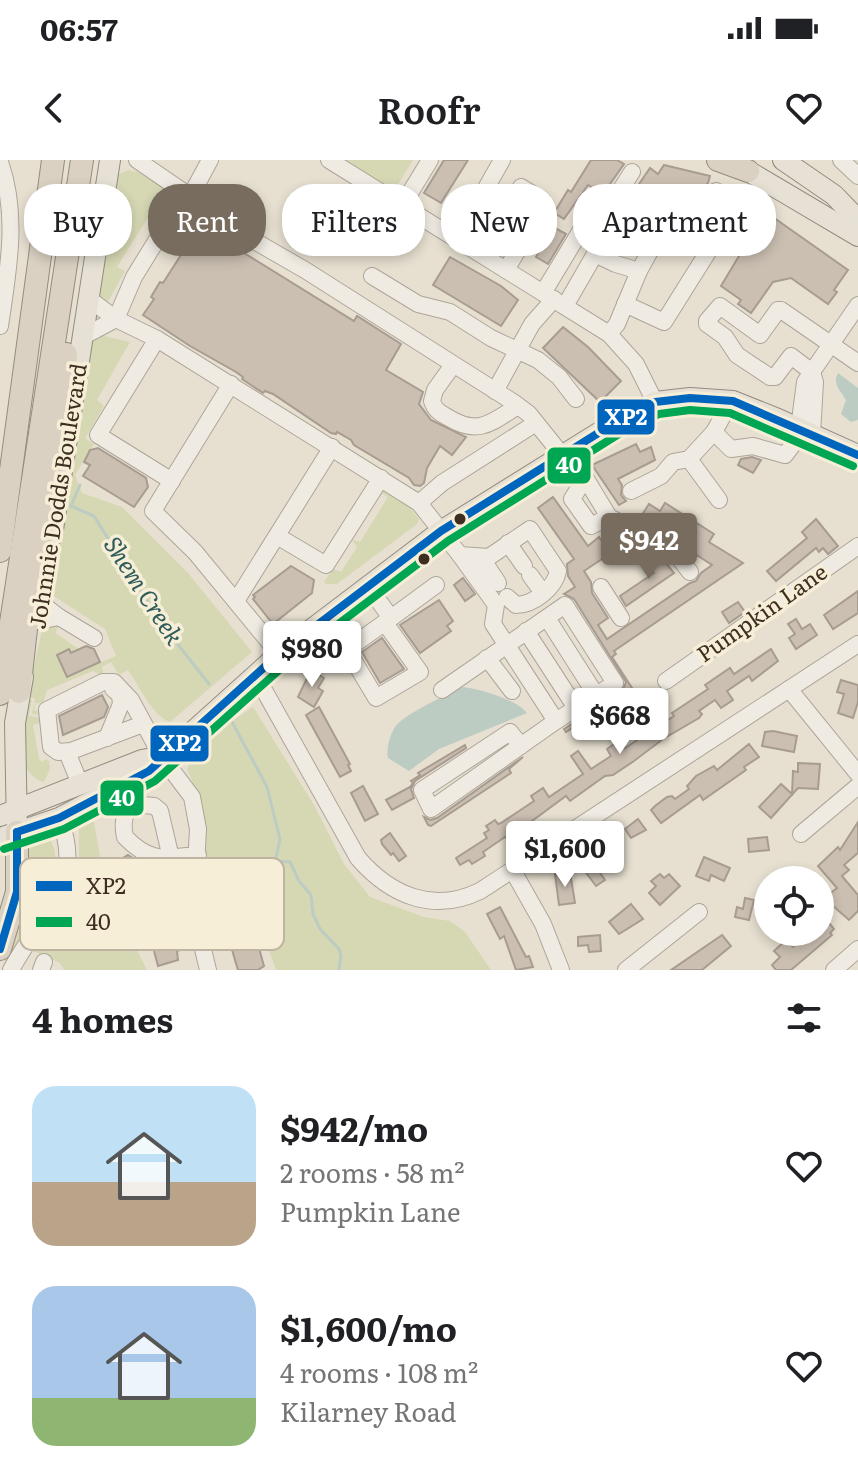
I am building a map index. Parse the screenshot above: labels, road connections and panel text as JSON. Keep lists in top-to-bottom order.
{
  "streets": {
    "highway": ["Johnnie Dodds Boulevard"],
    "street": ["Pumpkin Lane"]
  },
  "water": ["Shem Creek"],
  "lines": ["transit line XP2", "transit line 40"],
  "legend": ["XP2", "40"],
  "page": {
    "status": "06:57",
    "header": "Roofr",
    "chip": [
      "Buy",
      "Rent",
      "Filters",
      "New",
      "Apartment"
    ],
    "price": [
      "$942",
      "$980",
      "$668",
      "$1,600"
    ],
    "heading": "4 homes",
    "list": [
      {
        "name": "$942/mo",
        "note": "2 rooms · 58 m² · Pumpkin Lane"
      },
      {
        "name": "$1,600/mo",
        "note": "4 rooms · 108 m² · Kilarney Road"
      }
    ]
  }
}
